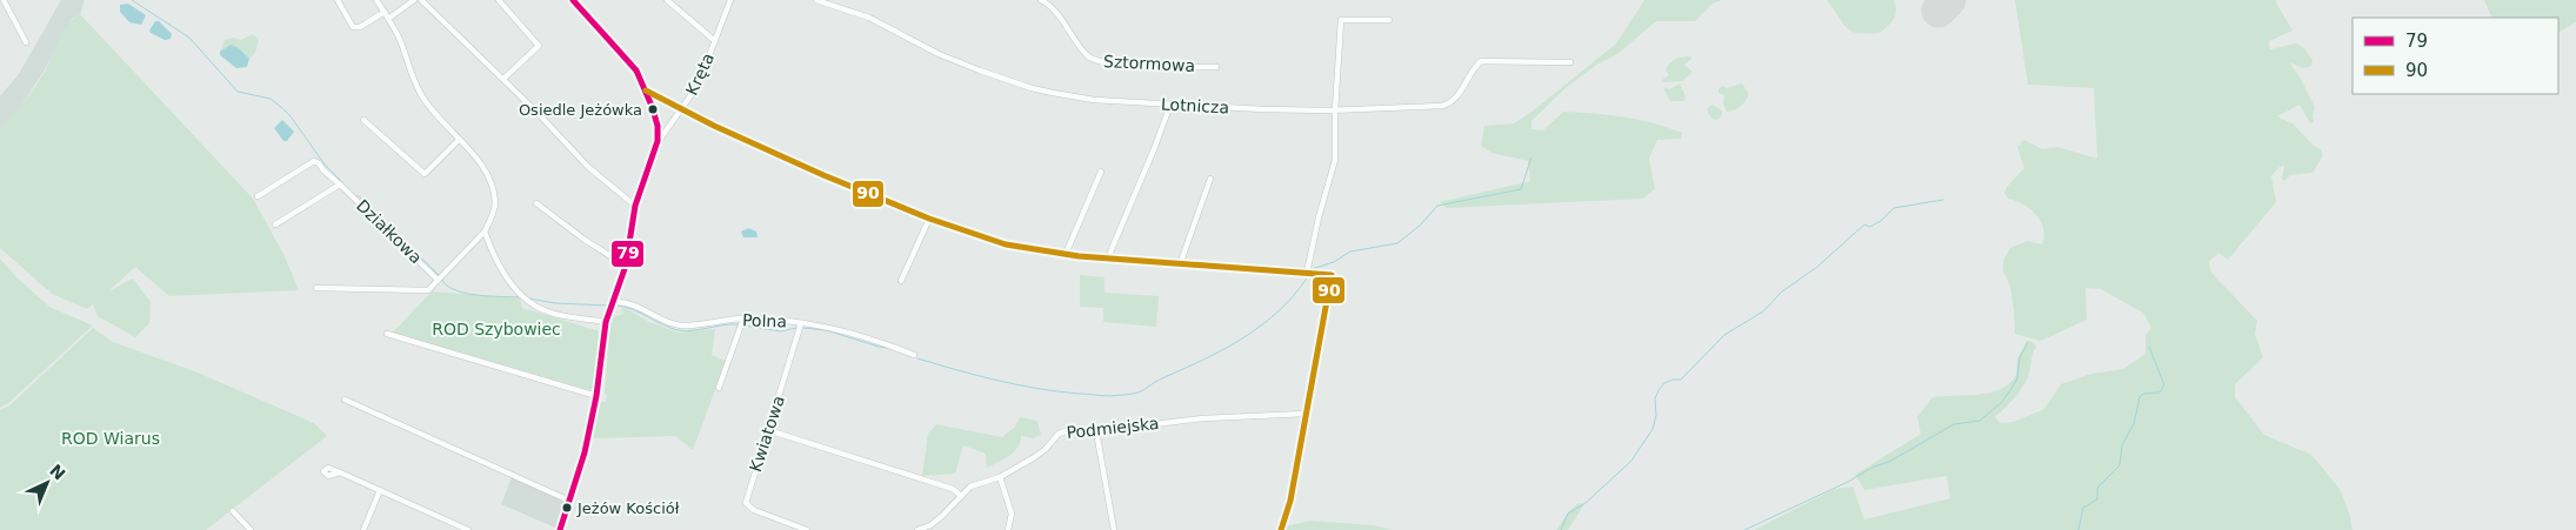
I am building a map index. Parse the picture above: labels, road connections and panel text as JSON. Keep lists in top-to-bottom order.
{
  "streets": {
    "street": [
      "Sztormowa",
      "Kręta",
      "Lotnicza",
      "Działkowa",
      "Polna",
      "Podmiejska",
      "Kwiatowa"
    ]
  },
  "crossings": [
    ["Polna", "Kwiatowa"]
  ],
  "parks": ["ROD Szybowiec", "ROD Wiarus"],
  "places": ["Osiedle Jeżówka", "Jeżów Kościół"],
  "lines": ["transit line 79", "transit line 90"],
  "legend": ["79", "90"],
  "north": "top right"
}
